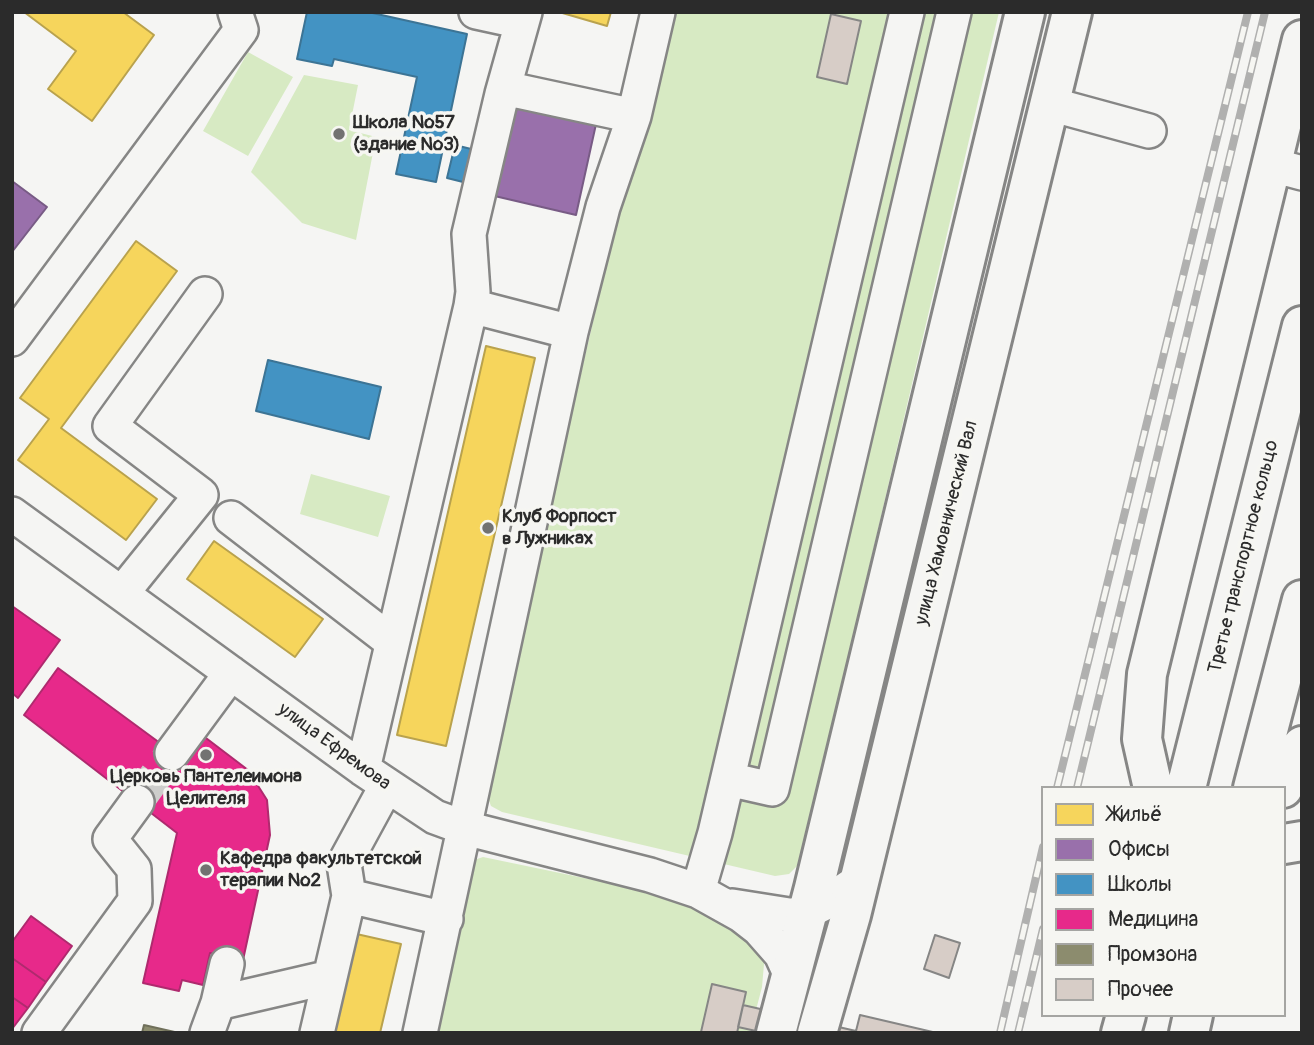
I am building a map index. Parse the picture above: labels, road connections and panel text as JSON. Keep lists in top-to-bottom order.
{
  "streets": {
    "main road": ["улица Хамовнический Вал", "Третье транспортное кольцо"],
    "street": ["улица Ефремова"]
  },
  "crossings": [
    ["улица Хамовнический Вал", "улица Ефремова"]
  ],
  "places": [
    "Школа №57 (здание №3)",
    "Клуб Форпост в Лужниках",
    "Церковь Пантелеимона Целителя",
    "Кафедра факультетской терапии №2"
  ],
  "legend": [
    "Жильё",
    "Офисы",
    "Школы",
    "Медицина",
    "Промзона",
    "Прочее"
  ]
}
